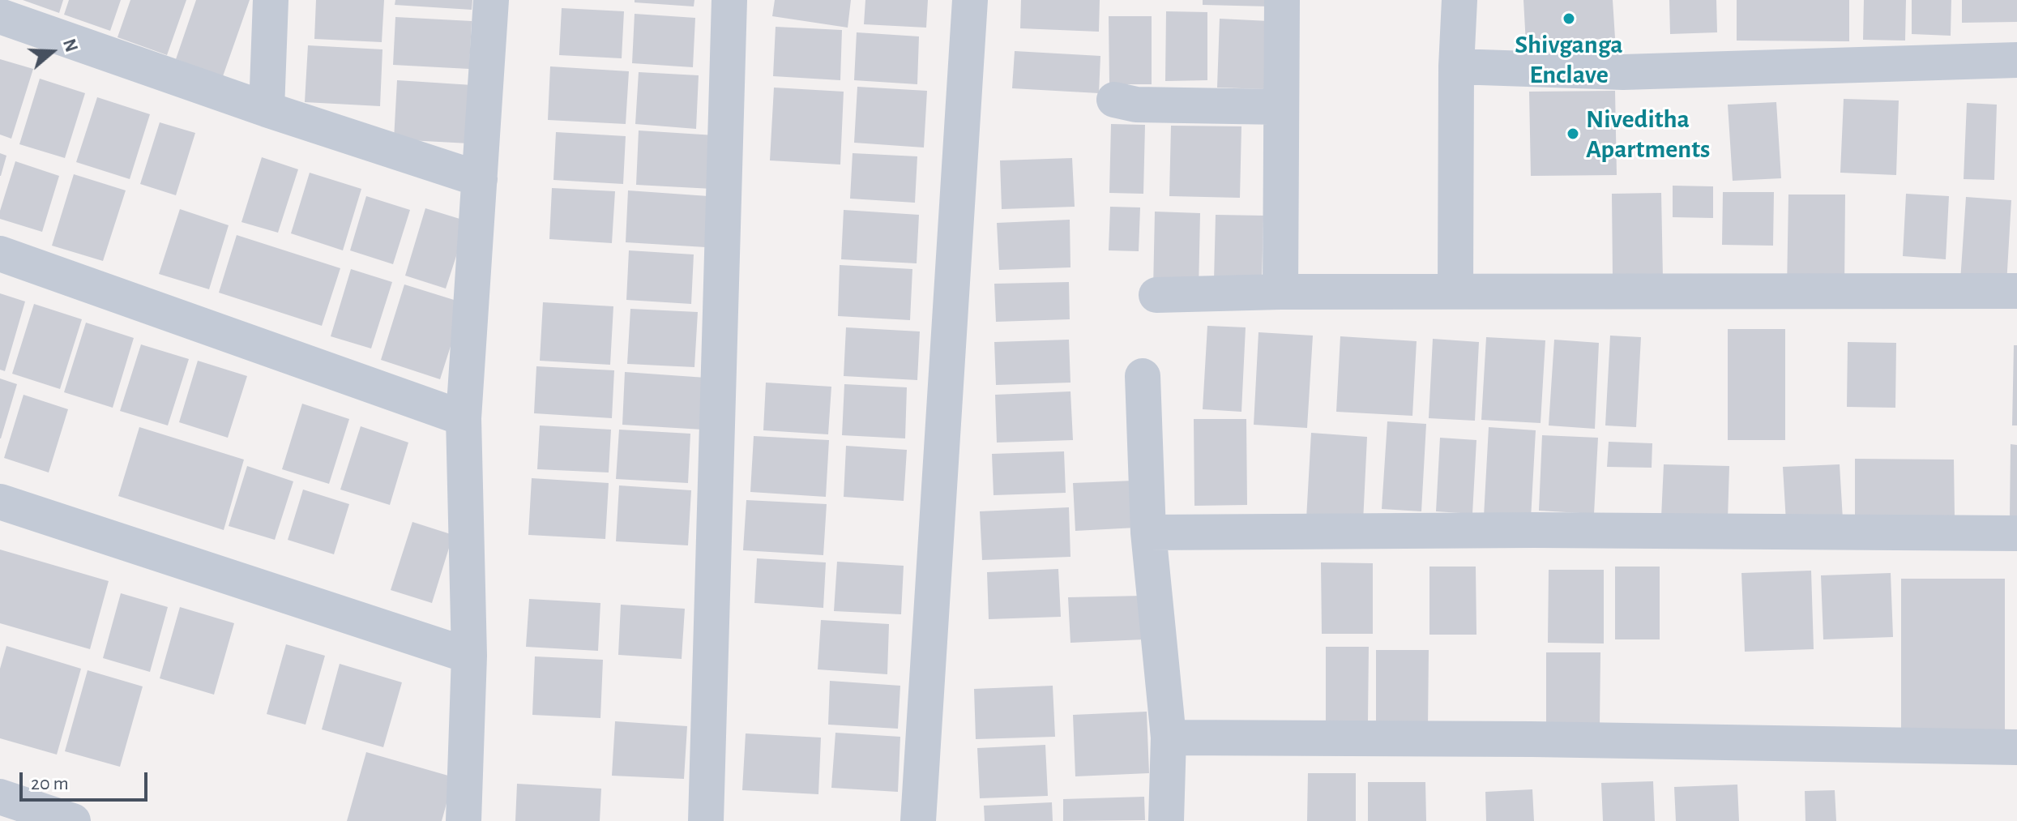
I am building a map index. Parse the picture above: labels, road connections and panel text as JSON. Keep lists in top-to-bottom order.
{
  "places": ["Shivganga Enclave", "Niveditha Apartments"],
  "scale_bar": "20 m",
  "north": "right"
}
